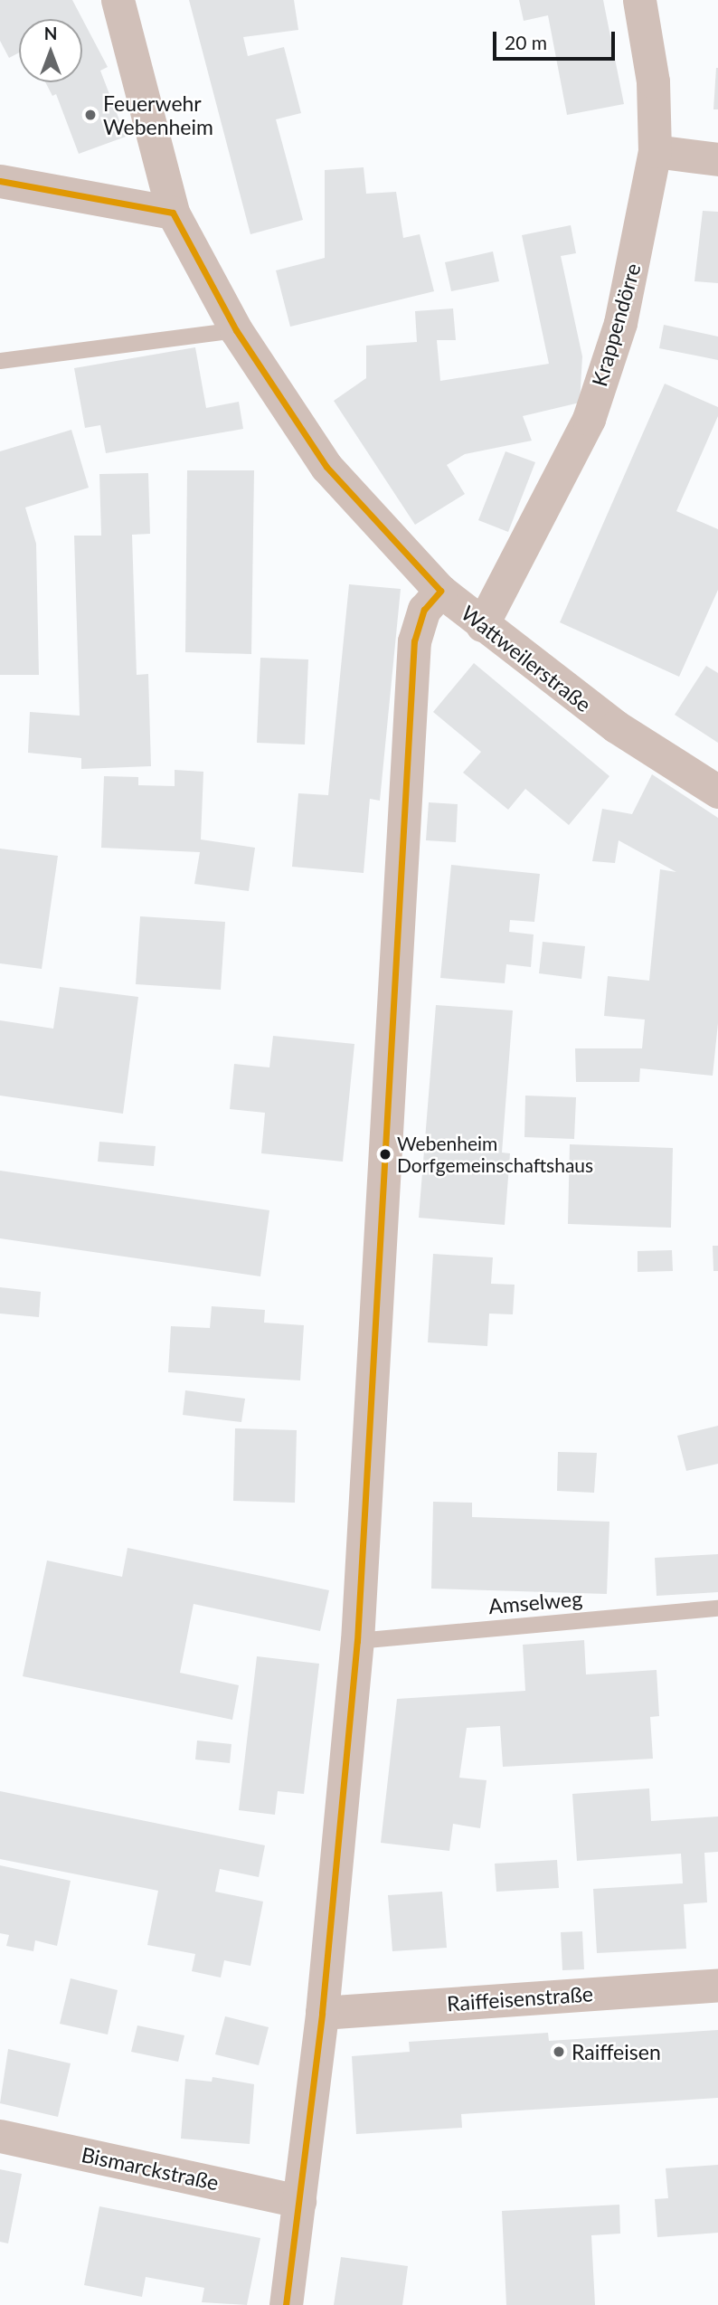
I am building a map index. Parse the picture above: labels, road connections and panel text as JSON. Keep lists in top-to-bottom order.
{
  "streets": {
    "street": [
      "Krappendörre",
      "Wattweilerstraße",
      "Raiffeisenstraße",
      "Bismarckstraße"
    ],
    "lane": ["Amselweg"]
  },
  "crossings": [
    ["Krappendörre", "Wattweilerstraße"]
  ],
  "places": ["Feuerwehr Webenheim", "Webenheim Dorfgemeinschaftshaus", "Raiffeisen"],
  "scale_bar": "20 m",
  "north": "top"
}
